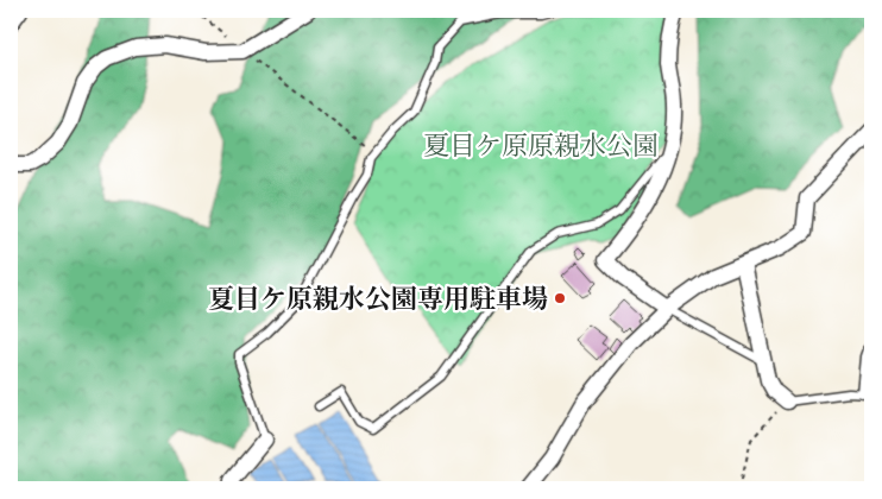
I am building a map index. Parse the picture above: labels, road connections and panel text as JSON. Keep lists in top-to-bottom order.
{
  "parks": ["夏目ケ原原親水公園"],
  "places": ["夏目ケ原親水公園専用駐車場"]
}
